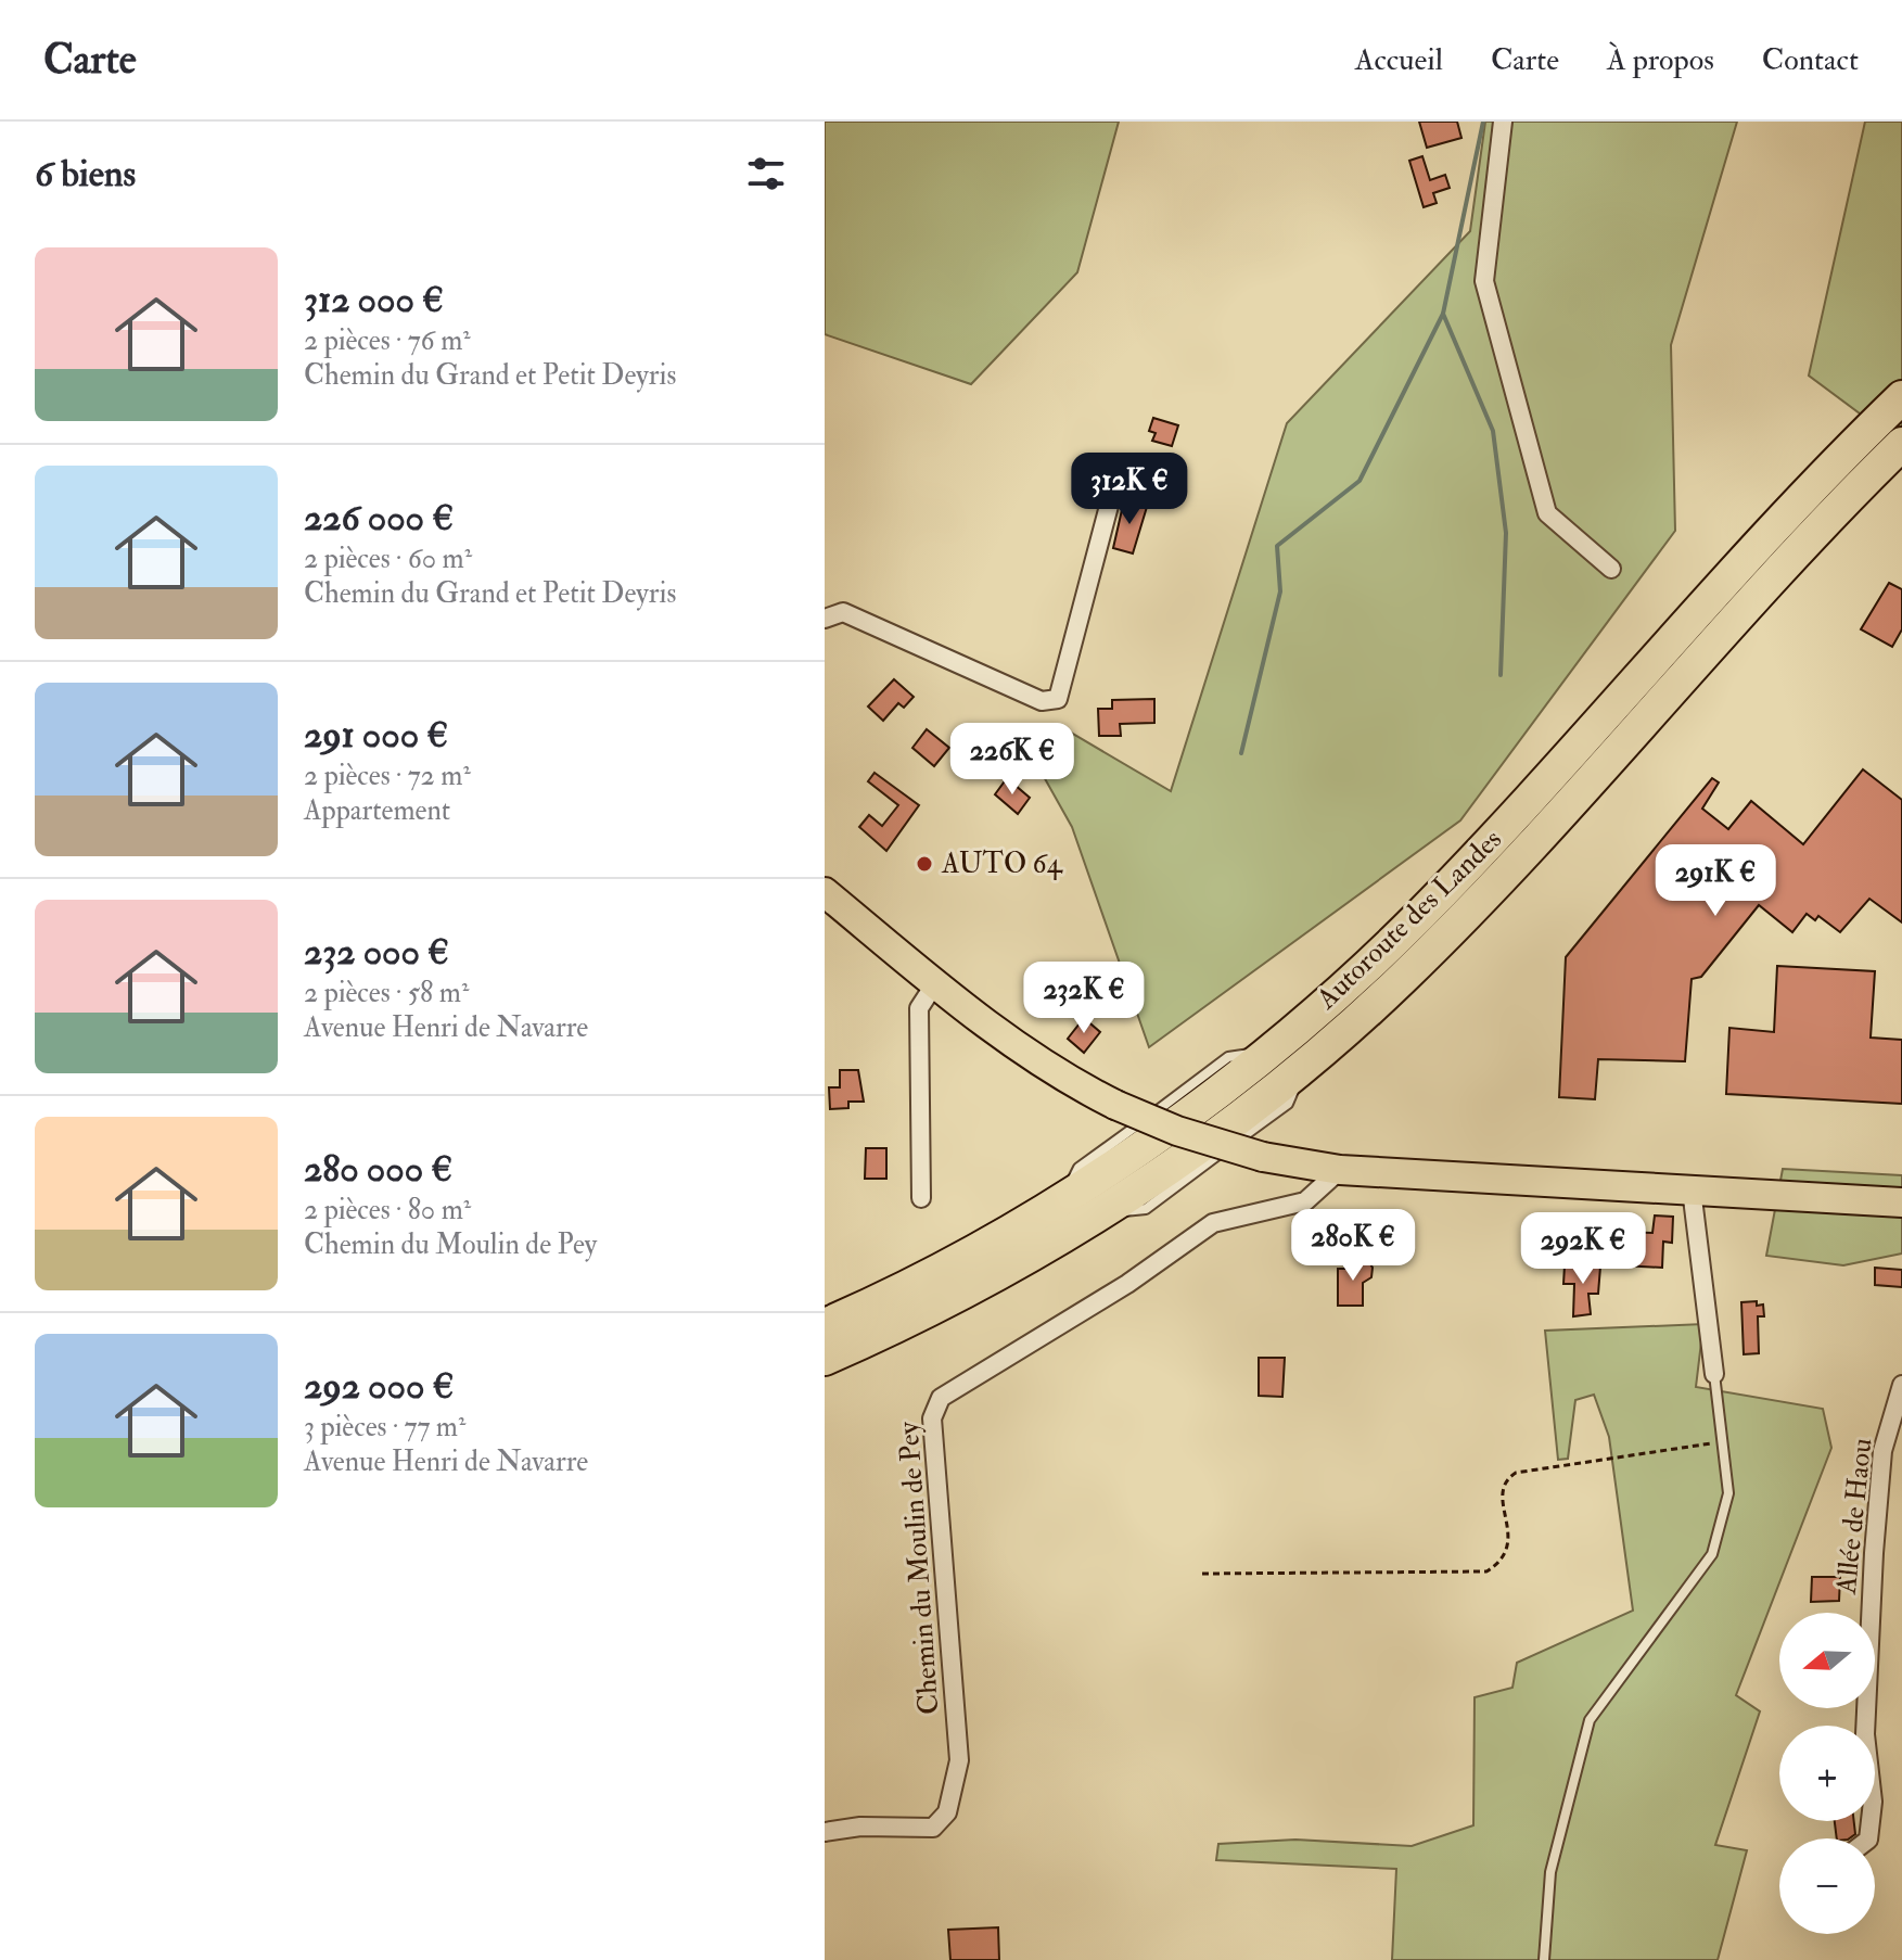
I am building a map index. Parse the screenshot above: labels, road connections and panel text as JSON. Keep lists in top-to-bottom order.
{
  "streets": {
    "highway": ["Autoroute des Landes"],
    "street": ["Allée de Haou", "Chemin du Moulin de Pey"]
  },
  "places": ["AUTO 64"],
  "north": "left",
  "page": {
    "header": "Carte",
    "nav": [
      "Accueil",
      "Carte",
      "À propos",
      "Contact"
    ],
    "heading": "6 biens",
    "list": [
      {
        "name": "312 000 €",
        "note": "2 pièces · 76 m² · Chemin du Grand et Petit Deyris"
      },
      {
        "name": "226 000 €",
        "note": "2 pièces · 60 m² · Chemin du Grand et Petit Deyris"
      },
      {
        "name": "291 000 €",
        "note": "2 pièces · 72 m² · Appartement"
      },
      {
        "name": "232 000 €",
        "note": "2 pièces · 58 m² · Avenue Henri de Navarre"
      },
      {
        "name": "280 000 €",
        "note": "2 pièces · 80 m² · Chemin du Moulin de Pey"
      },
      {
        "name": "292 000 €",
        "note": "3 pièces · 77 m² · Avenue Henri de Navarre"
      }
    ],
    "price": [
      "312K €",
      "226K €",
      "291K €",
      "232K €",
      "280K €",
      "292K €"
    ],
    "map_buttons": ["+", "−"]
  }
}
